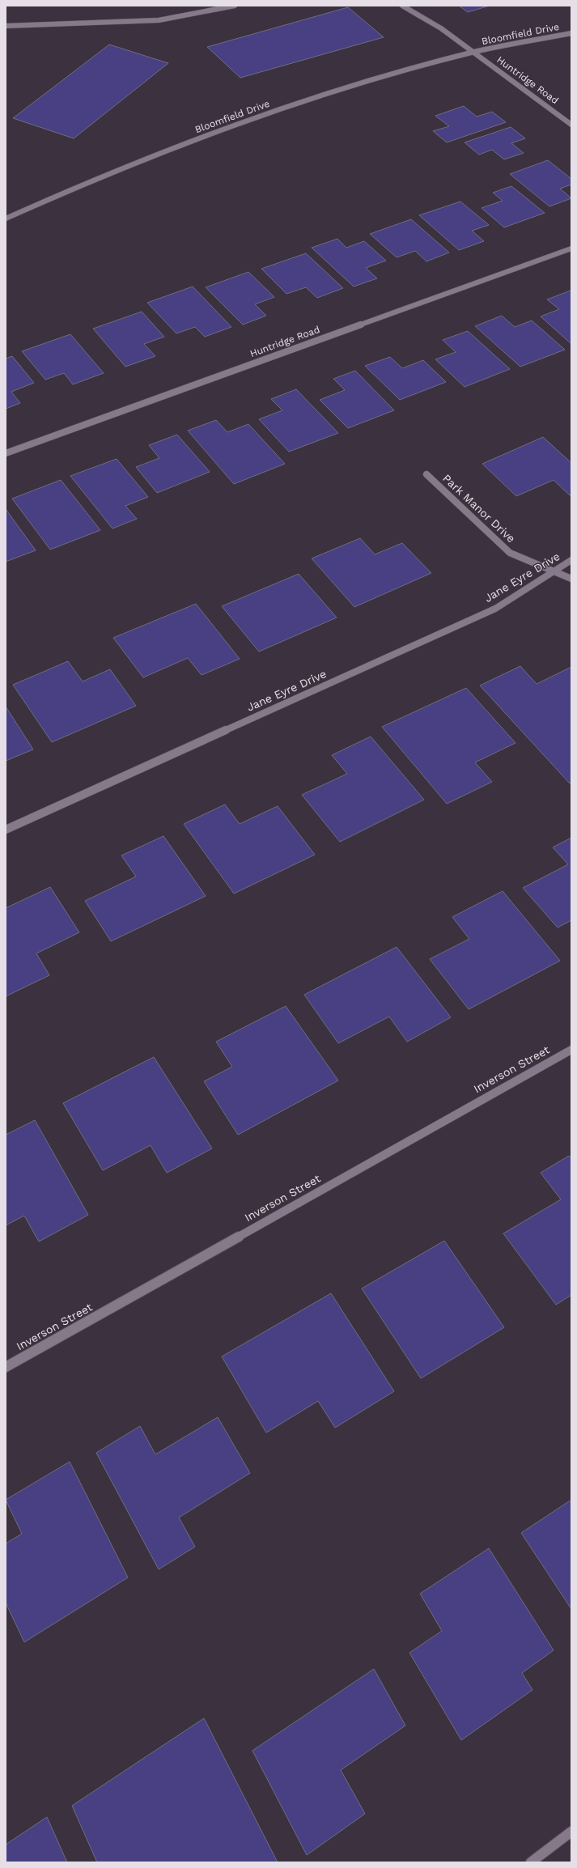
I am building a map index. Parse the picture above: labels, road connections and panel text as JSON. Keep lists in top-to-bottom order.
{
  "streets": {
    "street": [
      "Bloomfield Drive",
      "Huntridge Road",
      "Park Manor Drive",
      "Jane Eyre Drive",
      "Inverson Street"
    ]
  },
  "crossings": [
    ["Bloomfield Drive", "Huntridge Road"],
    ["Park Manor Drive", "Jane Eyre Drive"]
  ]
}
